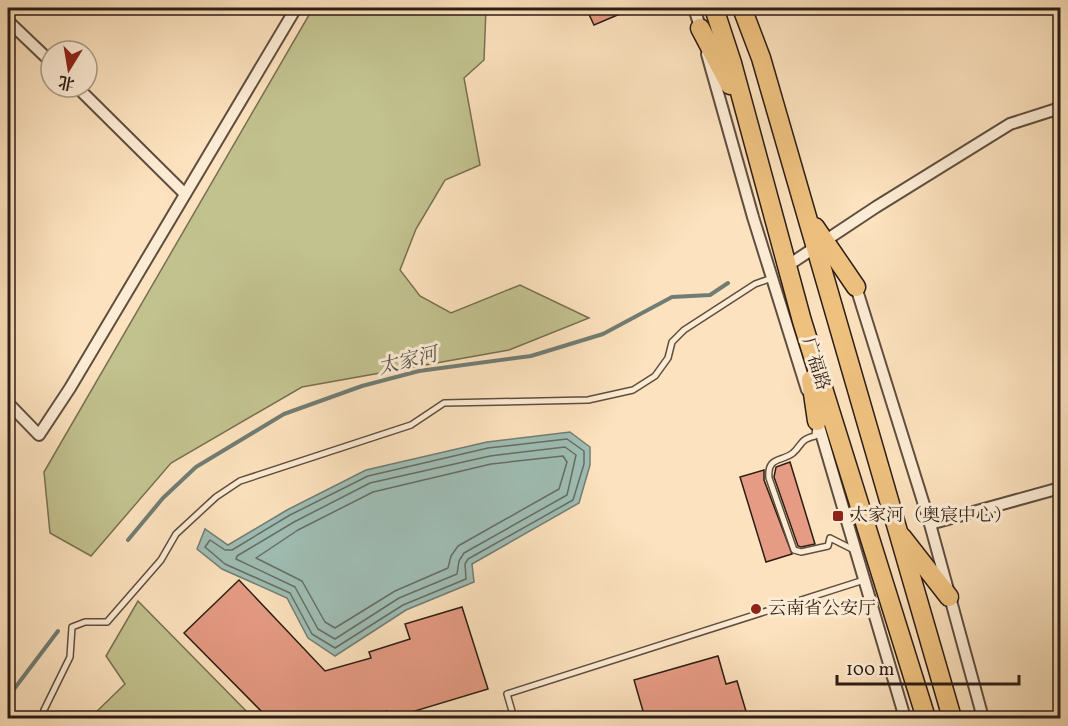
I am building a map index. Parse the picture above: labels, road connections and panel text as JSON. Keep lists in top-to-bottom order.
{
  "streets": {
    "main road": ["广福路"]
  },
  "water": ["太家河"],
  "places": {
    "transit": ["太家河（奥宸中心）"],
    "other": ["云南省公安厅"]
  },
  "scale_bar": "100 m",
  "north": "bottom"
}
